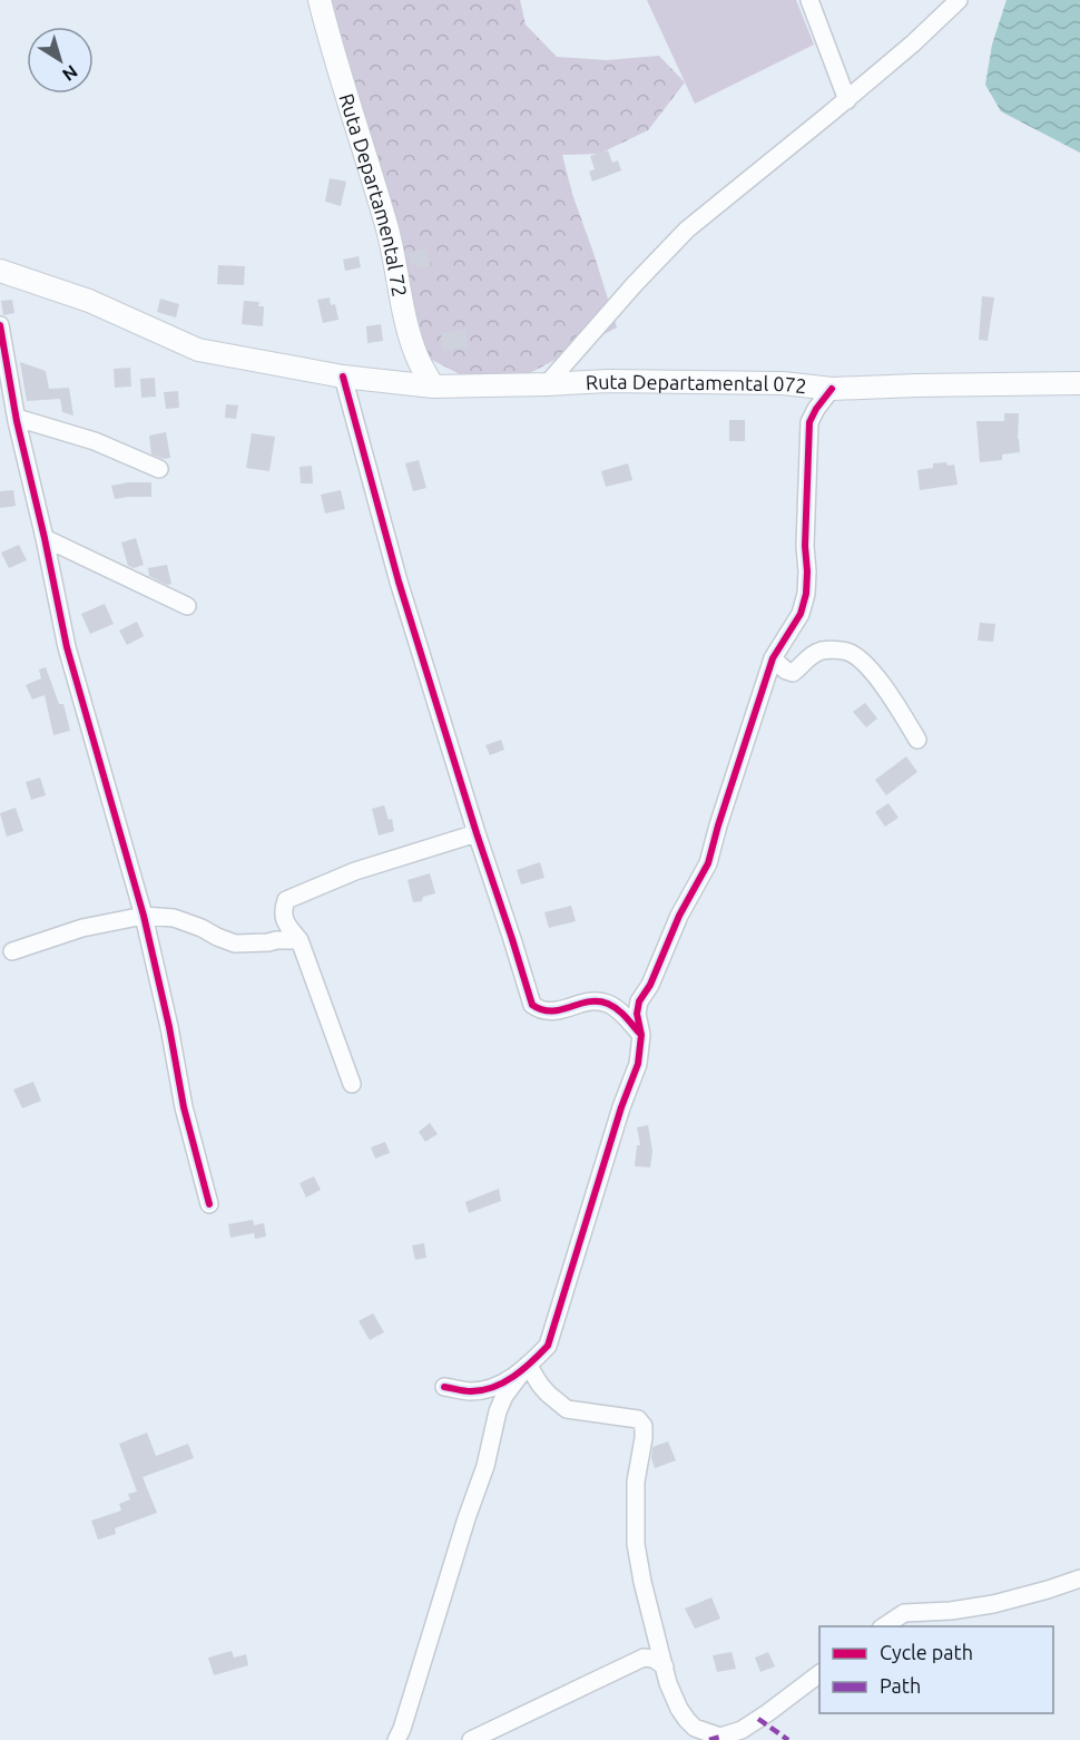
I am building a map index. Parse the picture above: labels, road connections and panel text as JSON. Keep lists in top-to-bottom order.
{
  "streets": {
    "main road": ["Ruta Departamental 72", "Ruta Departamental 072"]
  },
  "crossings": [
    ["Ruta Departamental 72", "Ruta Departamental 072"]
  ],
  "legend": ["Cycle path", "Path"],
  "north": "bottom right"
}
